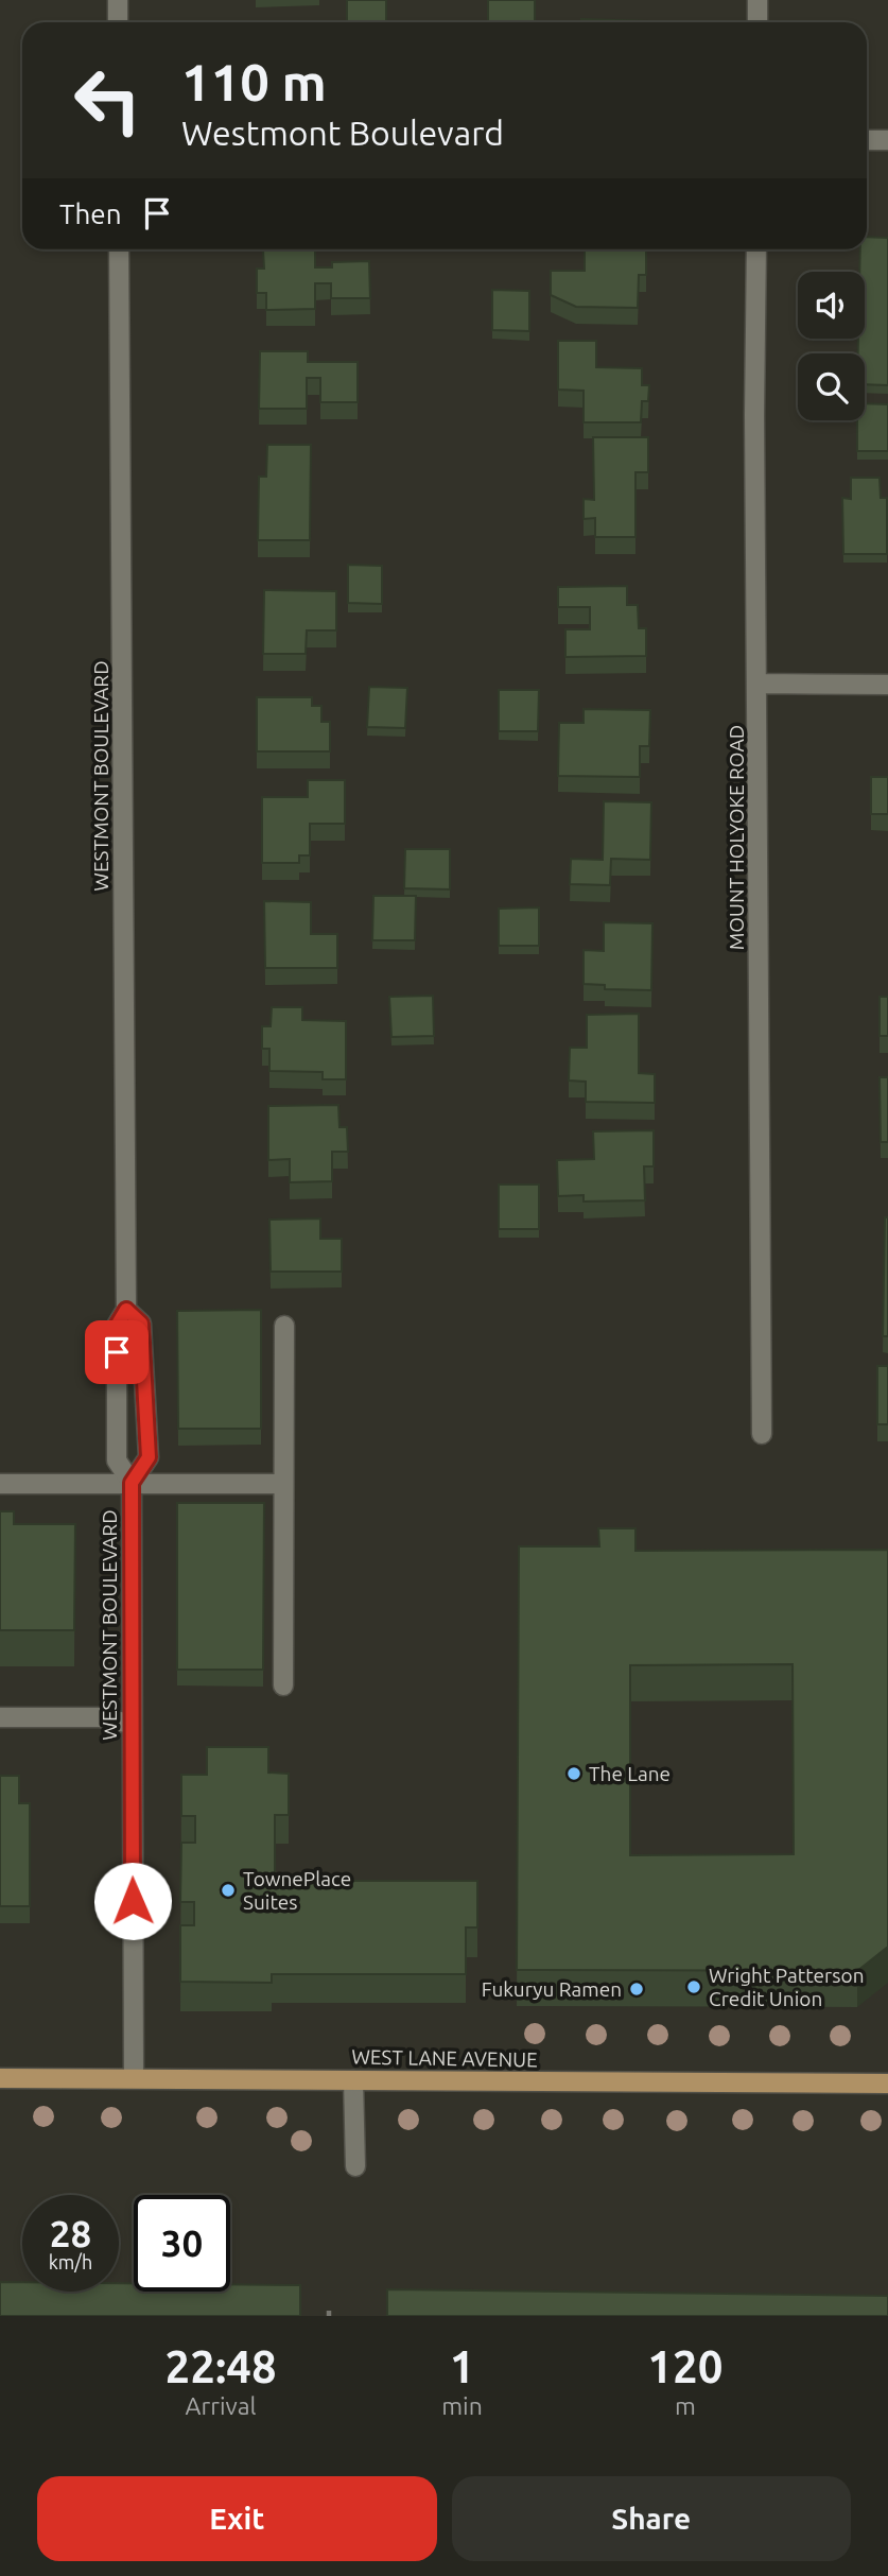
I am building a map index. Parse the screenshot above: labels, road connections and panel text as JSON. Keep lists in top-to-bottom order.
{
  "streets": {
    "main road": ["WEST LANE AVENUE"],
    "street": ["WESTMONT BOULEVARD", "MOUNT HOLYOKE ROAD"]
  },
  "crossings": [
    ["WESTMONT BOULEVARD", "WEST LANE AVENUE"]
  ],
  "places": [
    "The Lane",
    "TownePlace Suites",
    "Wright Patterson Credit Union",
    "Fukuryu Ramen"
  ],
  "page": {
    "turn": ["110 m", "Westmont Boulevard"],
    "then": "Then",
    "speed": "28 km/h",
    "limit": "30",
    "eta": [
      "22:48",
      "Arrival",
      "1",
      "min",
      "120",
      "m"
    ],
    "buttons": ["Exit", "Share"]
  }
}
